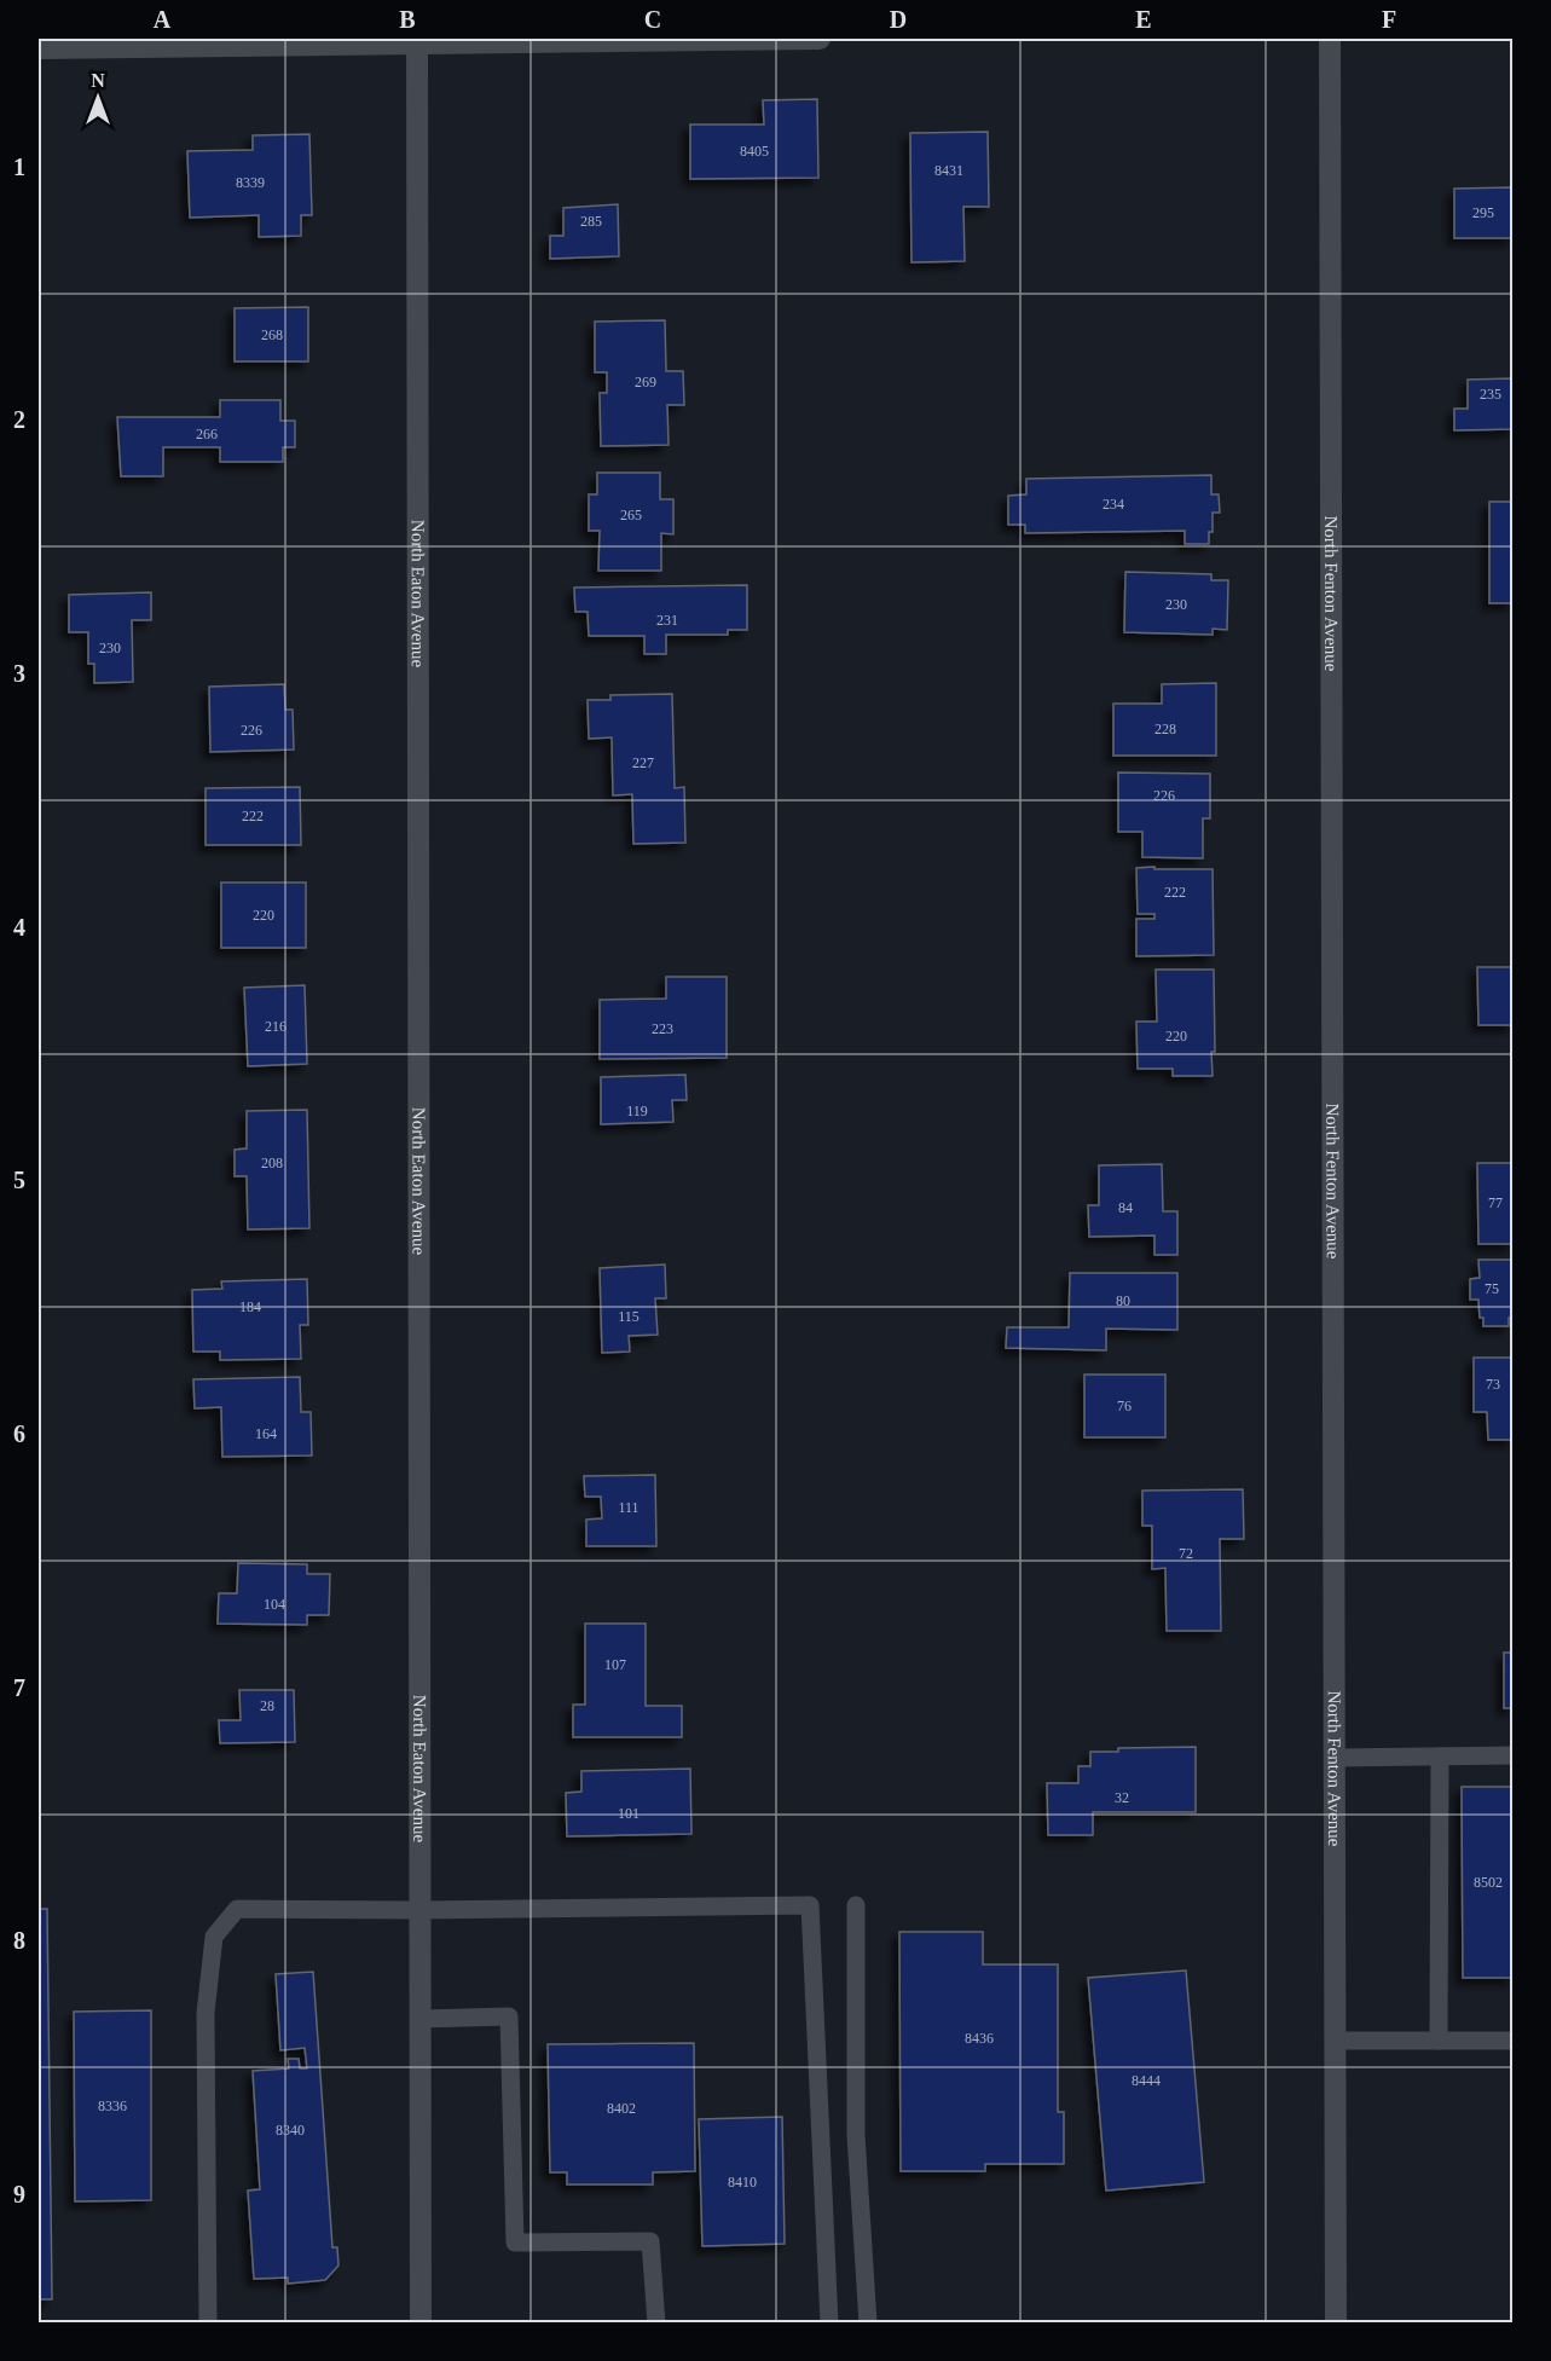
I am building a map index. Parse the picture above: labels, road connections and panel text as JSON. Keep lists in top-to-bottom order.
{
  "streets": {
    "street": ["North Eaton Avenue", "North Fenton Avenue"]
  },
  "house_numbers": [
    "8405",
    "8431",
    "8339",
    "295",
    "285",
    "268",
    "269",
    "235",
    "266",
    "234",
    "265",
    "230",
    "231",
    "230",
    "228",
    "226",
    "227",
    "226",
    "222",
    "222",
    "220",
    "216",
    "223",
    "220",
    "119",
    "208",
    "77",
    "84",
    "75",
    "80",
    "184",
    "115",
    "73",
    "76",
    "164",
    "111",
    "72",
    "104",
    "107",
    "28",
    "32",
    "101",
    "8502",
    "8436",
    "8444",
    "8336",
    "8402",
    "8340",
    "8410"
  ],
  "north": "top",
  "grid": {
    "columns": [
      "A",
      "B",
      "C",
      "D",
      "E",
      "F"
    ],
    "rows": [
      "1",
      "2",
      "3",
      "4",
      "5",
      "6",
      "7",
      "8",
      "9"
    ]
  }
}
